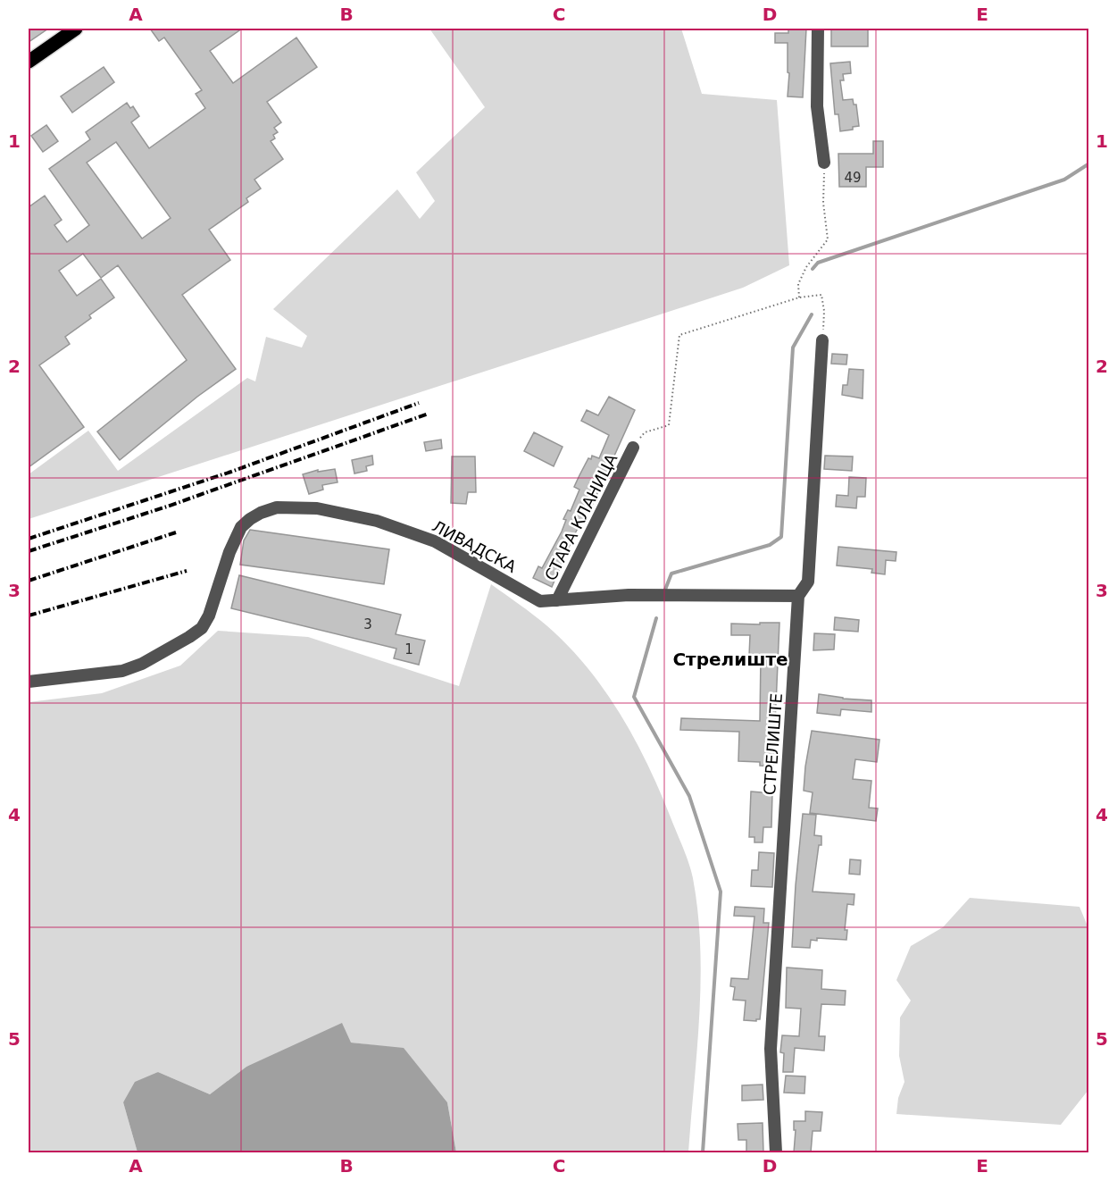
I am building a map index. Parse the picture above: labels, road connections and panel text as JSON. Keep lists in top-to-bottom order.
{
  "streets": {
    "street": ["СТАРА КЛАНИЦА", "ЛИВАДСКА", "СТРЕЛИШТЕ"]
  },
  "crossings": [
    ["СТАРА КЛАНИЦА", "ЛИВАДСКА"],
    ["ЛИВАДСКА", "СТРЕЛИШТЕ"]
  ],
  "districts": ["Стрелиште"],
  "house_numbers": ["49", "3", "1"],
  "grid": {
    "columns": [
      "A",
      "B",
      "C",
      "D",
      "E"
    ],
    "rows": [
      "1",
      "2",
      "3",
      "4",
      "5"
    ]
  }
}
